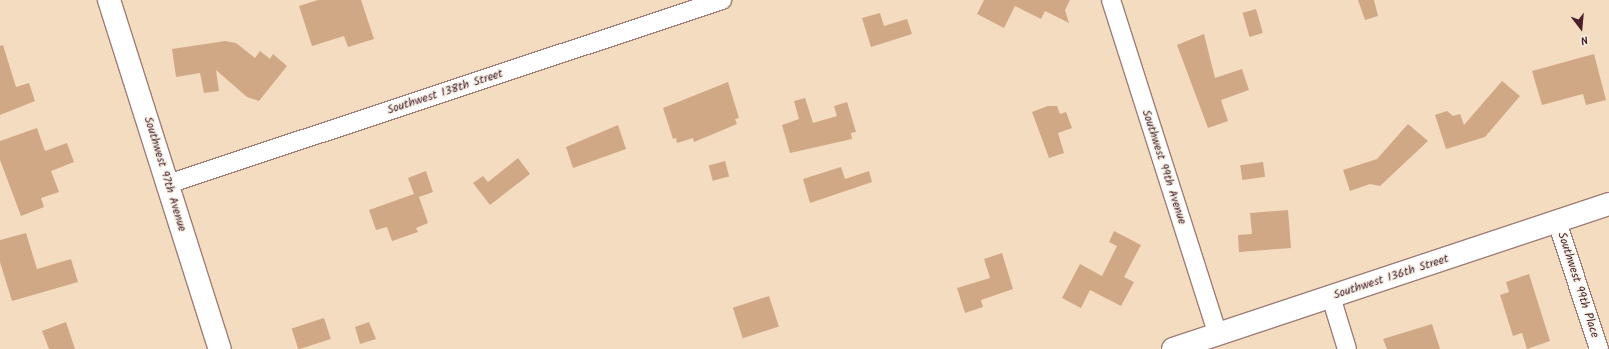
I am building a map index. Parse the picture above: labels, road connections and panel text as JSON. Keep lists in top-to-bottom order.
{
  "streets": {
    "street": [
      "Southwest 138th Street",
      "Southwest 99th Avenue",
      "Southwest 97th Avenue",
      "Southwest 136th Street",
      "Southwest 99th Place"
    ]
  },
  "crossings": [
    ["Southwest 138th Street", "Southwest 97th Avenue"],
    ["Southwest 99th Avenue", "Southwest 136th Street"],
    ["Southwest 136th Street", "Southwest 99th Place"]
  ],
  "north": "bottom"
}
